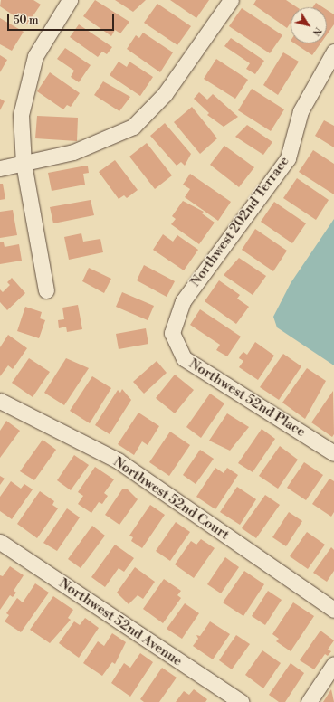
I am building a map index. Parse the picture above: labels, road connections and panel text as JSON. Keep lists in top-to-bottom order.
{
  "streets": {
    "street": [
      "Northwest 202nd Terrace",
      "Northwest 52nd Place",
      "Northwest 52nd Court",
      "Northwest 52nd Avenue"
    ]
  },
  "crossings": [
    ["Northwest 202nd Terrace", "Northwest 52nd Place"]
  ],
  "scale_bar": "50 m",
  "north": "bottom right"
}
